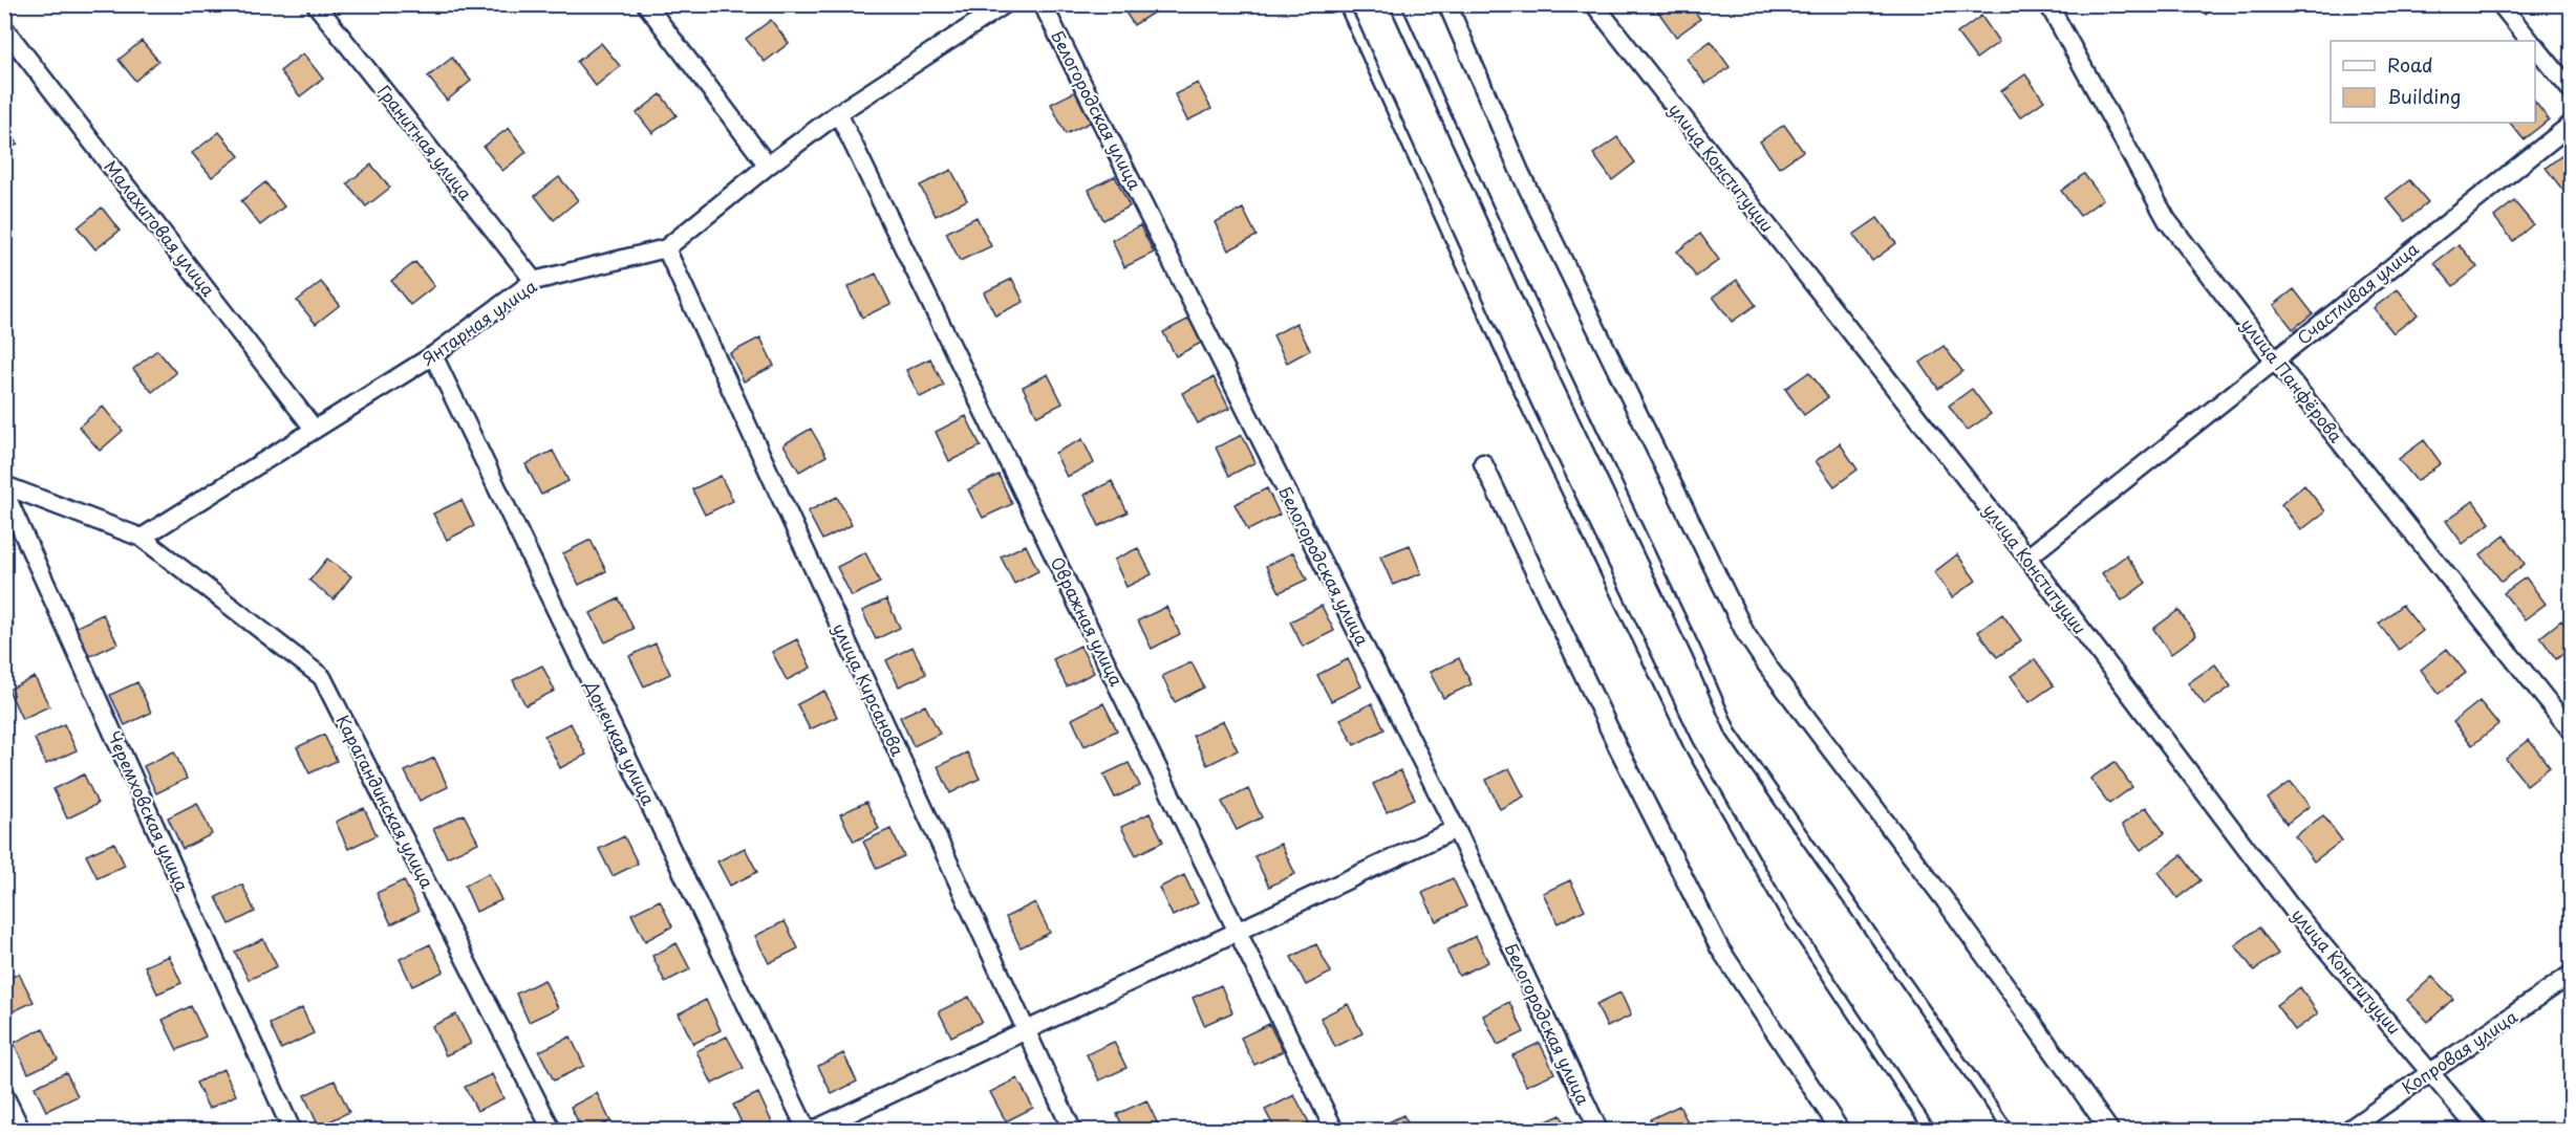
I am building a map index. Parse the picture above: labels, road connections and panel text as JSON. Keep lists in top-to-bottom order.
{
  "streets": {
    "street": [
      "Белогородская улица",
      "Гранитная улица",
      "улица Конституции",
      "Малахитовая улица",
      "Счастливая улица",
      "Янтарная улица",
      "улица Панфёрова",
      "Овражная улица",
      "улица Кирсанова",
      "Донецкая улица",
      "Карагандинская улица",
      "Черемховская улица",
      "Копровая улица"
    ]
  },
  "crossings": [
    ["Гранитная улица", "Янтарная улица"],
    ["улица Конституции", "Счастливая улица"],
    ["улица Конституции", "Копровая улица"],
    ["Малахитовая улица", "Янтарная улица"],
    ["Счастливая улица", "улица Панфёрова"],
    ["Янтарная улица", "Овражная улица"],
    ["Янтарная улица", "улица Кирсанова"],
    ["Янтарная улица", "Донецкая улица"],
    ["Янтарная улица", "Карагандинская улица"]
  ],
  "legend": ["Road", "Building"]
}
